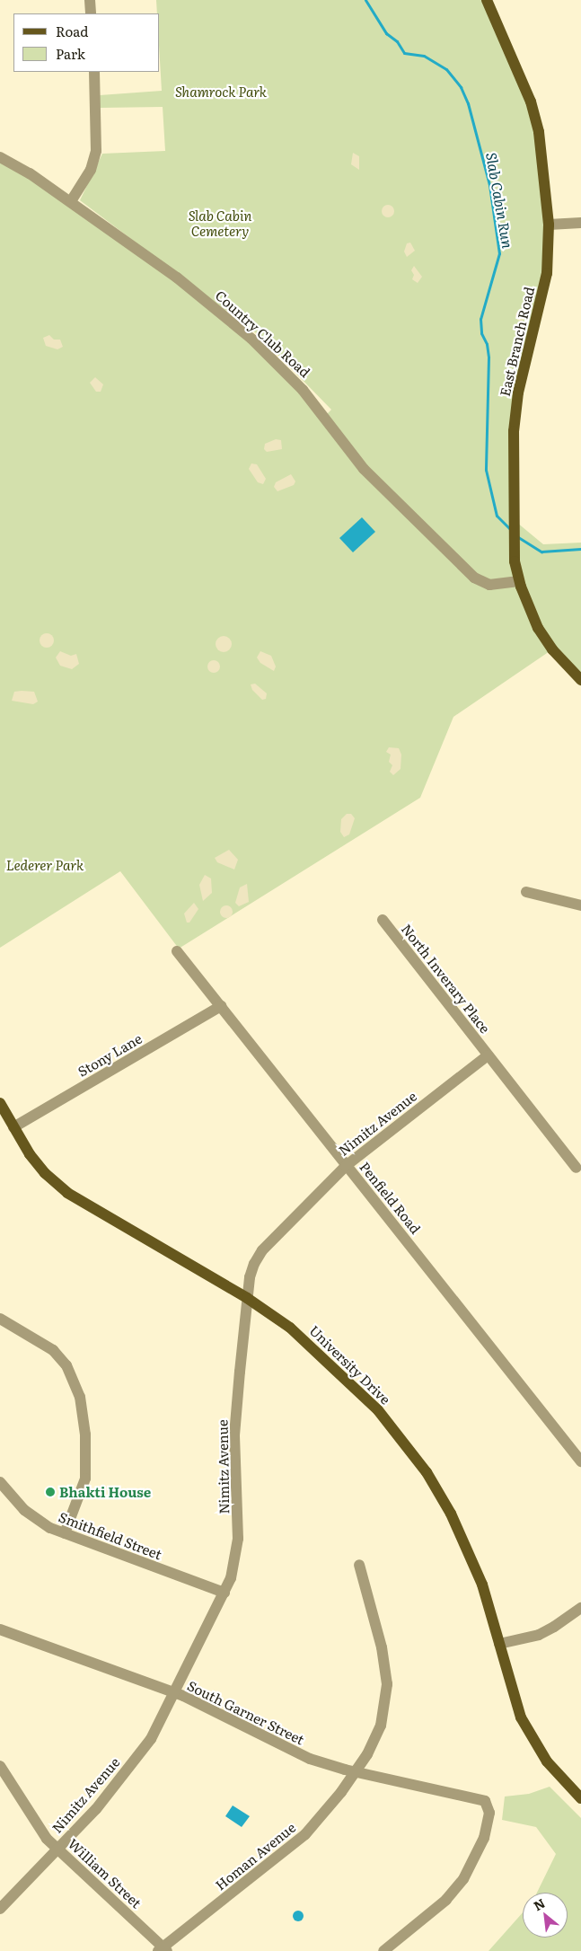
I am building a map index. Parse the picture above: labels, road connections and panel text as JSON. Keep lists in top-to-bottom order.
{
  "streets": {
    "main road": ["East Branch Road", "University Drive"],
    "street": [
      "Country Club Road",
      "North Inverary Place",
      "Stony Lane",
      "Nimitz Avenue",
      "Penfield Road",
      "Smithfield Street",
      "South Garner Street",
      "Homan Avenue",
      "William Street"
    ]
  },
  "crossings": [
    ["Country Club Road", "East Branch Road"],
    ["North Inverary Place", "Nimitz Avenue"],
    ["Stony Lane", "Penfield Road"],
    ["Stony Lane", "University Drive"],
    ["Nimitz Avenue", "Penfield Road"],
    ["Nimitz Avenue", "University Drive"],
    ["Nimitz Avenue", "Smithfield Street"],
    ["Nimitz Avenue", "South Garner Street"],
    ["Nimitz Avenue", "William Street"],
    ["South Garner Street", "Homan Avenue"],
    ["Homan Avenue", "William Street"]
  ],
  "water": ["Slab Cabin Run"],
  "parks": ["Shamrock Park", "Slab Cabin Cemetery", "Lederer Park"],
  "places": ["Bhakti House"],
  "legend": ["Road", "Park"],
  "north": "top left"
}
